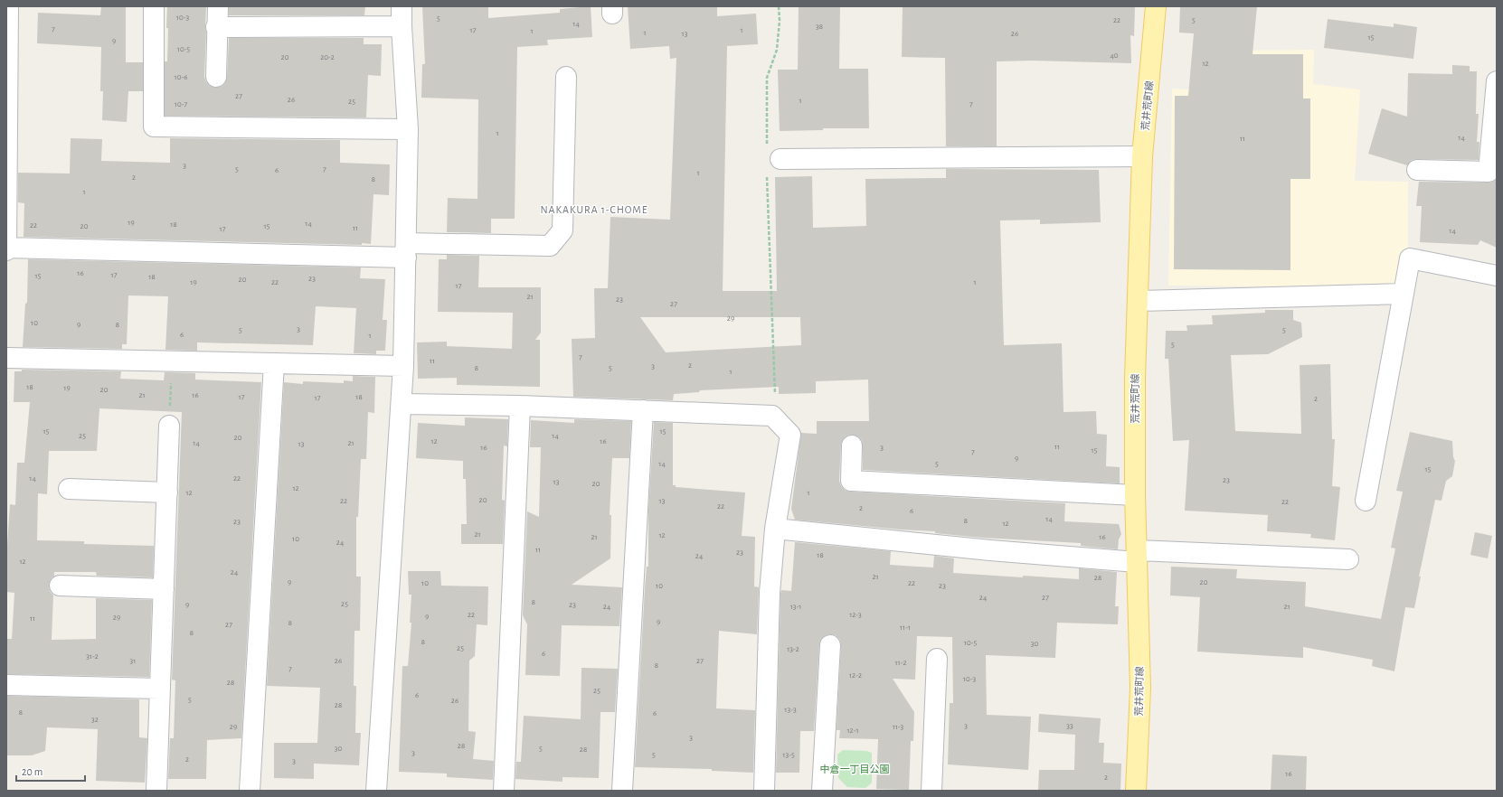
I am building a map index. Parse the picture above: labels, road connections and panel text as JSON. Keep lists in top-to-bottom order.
{
  "streets": {
    "main road": ["荒井荒町線"]
  },
  "districts": ["NAKAKURA 1-CHOME"],
  "parks": ["中倉一丁目公園"],
  "house_numbers": [
    "10-3",
    "5",
    "22",
    "5",
    "14",
    "38",
    "7",
    "17",
    "1",
    "1",
    "1",
    "13",
    "26",
    "15",
    "9",
    "10-5",
    "40",
    "20",
    "20-2",
    "12",
    "10-6",
    "27",
    "26",
    "1",
    "25",
    "10-7",
    "7",
    "1",
    "14",
    "11",
    "3",
    "5",
    "7",
    "6",
    "1",
    "2",
    "8",
    "1",
    "19",
    "14",
    "18",
    "22",
    "20",
    "15",
    "11",
    "17",
    "14",
    "16",
    "17",
    "15",
    "18",
    "23",
    "20",
    "19",
    "22",
    "1",
    "17",
    "21",
    "23",
    "27",
    "29",
    "10",
    "9",
    "8",
    "3",
    "5",
    "5",
    "6",
    "1",
    "5",
    "7",
    "11",
    "2",
    "3",
    "8",
    "5",
    "1",
    "18",
    "19",
    "20",
    "21",
    "16",
    "17",
    "18",
    "17",
    "2",
    "15",
    "15",
    "25",
    "14",
    "20",
    "12",
    "16",
    "14",
    "21",
    "13",
    "11",
    "16",
    "3",
    "15",
    "7",
    "9",
    "14",
    "5",
    "15",
    "14",
    "22",
    "23",
    "13",
    "20",
    "12",
    "12",
    "1",
    "20",
    "22",
    "13",
    "22",
    "22",
    "2",
    "6",
    "14",
    "8",
    "23",
    "12",
    "21",
    "12",
    "21",
    "16",
    "10",
    "24",
    "11",
    "23",
    "18",
    "24",
    "12",
    "24",
    "21",
    "28",
    "9",
    "20",
    "10",
    "22",
    "10",
    "23",
    "24",
    "27",
    "8",
    "25",
    "9",
    "23",
    "24",
    "13-1",
    "21",
    "22",
    "12-3",
    "9",
    "29",
    "11",
    "9",
    "8",
    "27",
    "11-1",
    "8",
    "8",
    "10-5",
    "30",
    "25",
    "13-2",
    "6",
    "31-2",
    "31",
    "26",
    "27",
    "11-2",
    "8",
    "7",
    "12-2",
    "10-3",
    "28",
    "25",
    "6",
    "5",
    "26",
    "28",
    "13-3",
    "8",
    "6",
    "32",
    "3",
    "33",
    "29",
    "11-3",
    "12-1",
    "3",
    "28",
    "30",
    "5",
    "28",
    "3",
    "5",
    "13-5",
    "2",
    "3",
    "16",
    "2"
  ],
  "scale_bar": "20 m"
}
